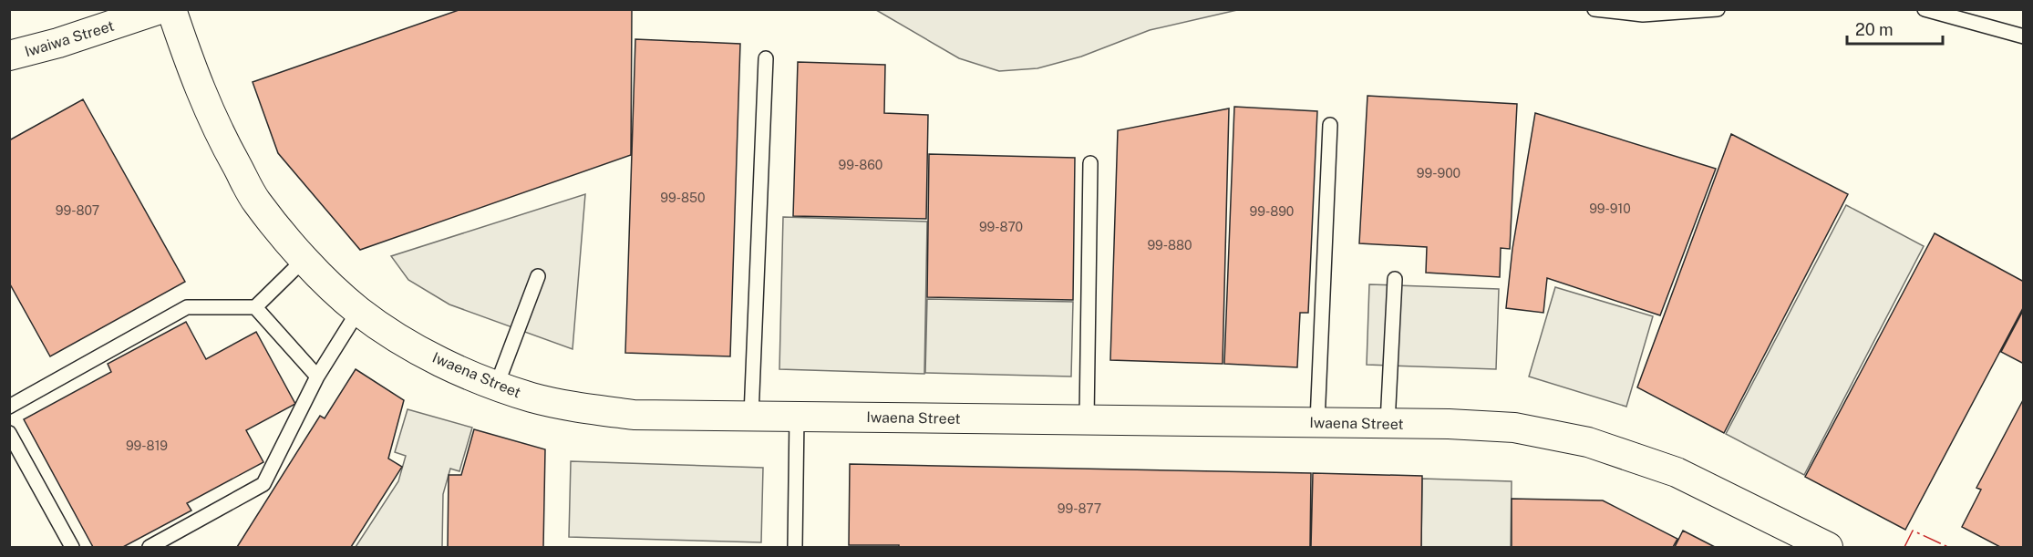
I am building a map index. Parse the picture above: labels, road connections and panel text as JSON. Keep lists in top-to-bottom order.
{
  "streets": {
    "street": ["Iwaiwa Street", "Iwaena Street"]
  },
  "house_numbers": [
    "99-860",
    "99-900",
    "99-850",
    "99-910",
    "99-807",
    "99-890",
    "99-870",
    "99-880",
    "99-819",
    "99-877"
  ],
  "scale_bar": "20 m"
}
